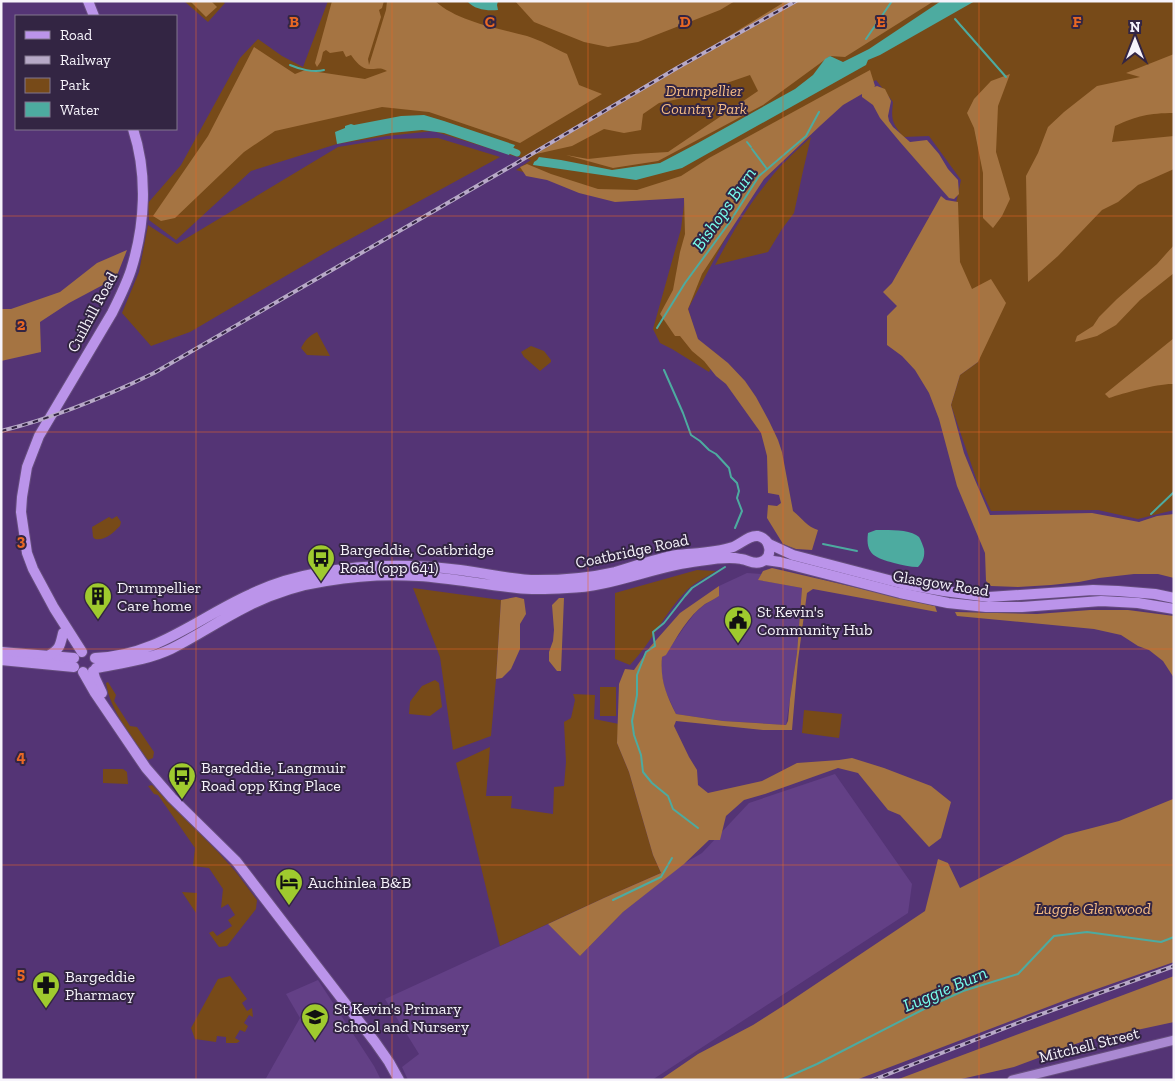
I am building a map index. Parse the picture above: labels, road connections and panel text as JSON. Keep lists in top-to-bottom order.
{
  "streets": {
    "main road": ["Cuilhill Road", "Coatbridge Road", "Glasgow Road"],
    "street": ["Mitchell Street"]
  },
  "crossings": [
    ["Coatbridge Road", "Glasgow Road"]
  ],
  "water": ["Bishops Burn", "Luggie Burn"],
  "parks": ["Drumpellier Country Park", "Luggie Glen wood"],
  "places": {
    "bus stop": ["Bargeddie, Coatbridge Road (opp 641)", "Bargeddie, Langmuir Road opp King Place"],
    "building": ["Drumpellier Care home"],
    "public building": ["St Kevin's Community Hub"],
    "hotel": ["Auchinlea B&B"],
    "pharmacy": ["Bargeddie Pharmacy"],
    "school or university": ["St Kevin's Primary School and Nursery"]
  },
  "legend": [
    "Road",
    "Railway",
    "Park",
    "Water"
  ],
  "north": "top",
  "grid": {
    "columns": [
      "B",
      "C",
      "D",
      "E",
      "F"
    ],
    "rows": [
      "2",
      "3",
      "4",
      "5"
    ]
  }
}
